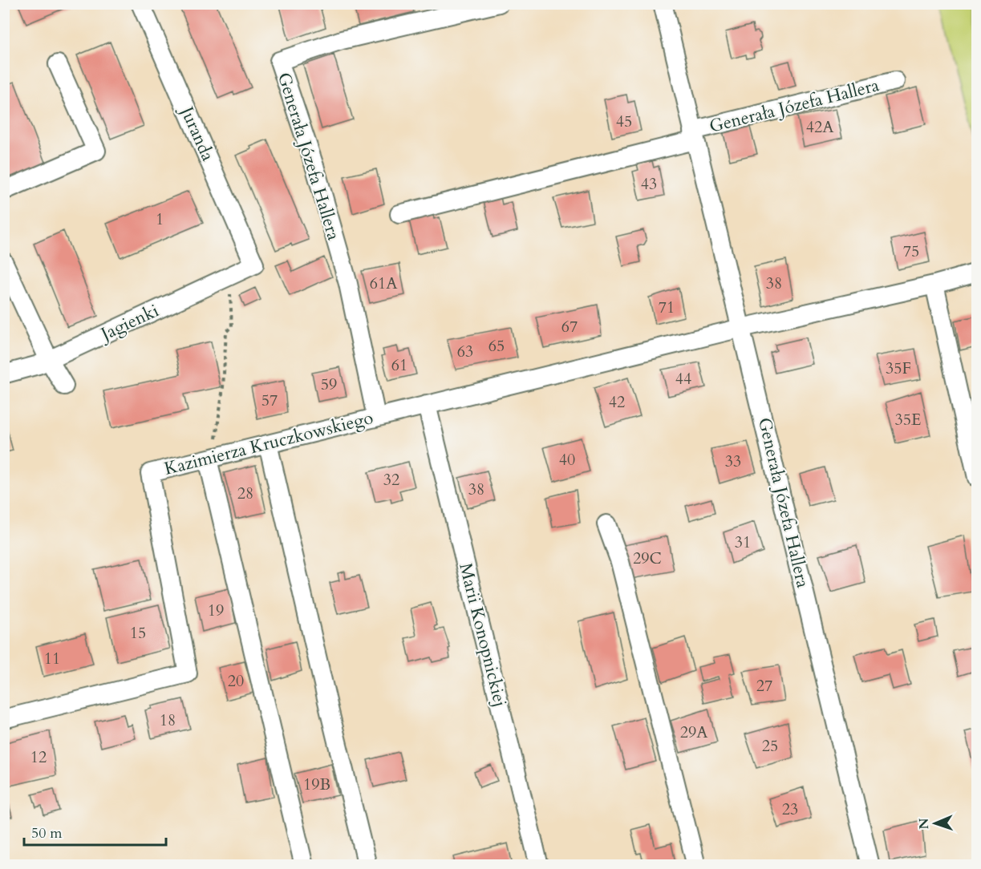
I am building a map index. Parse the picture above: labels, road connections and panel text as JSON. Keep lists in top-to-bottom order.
{
  "streets": {
    "street": [
      "Generała Józefa Hallera",
      "Juranda",
      "Jagienki",
      "Kazimierza Kruczkowskiego",
      "Marii Konopnickiej"
    ]
  },
  "crossings": [
    ["Generała Józefa Hallera", "Kazimierza Kruczkowskiego"],
    ["Juranda", "Jagienki"],
    ["Kazimierza Kruczkowskiego", "Marii Konopnickiej"]
  ],
  "house_numbers": [
    "45",
    "42A",
    "43",
    "1",
    "75",
    "61A",
    "38",
    "71",
    "67",
    "65",
    "63",
    "61",
    "35F",
    "44",
    "59",
    "57",
    "42",
    "35E",
    "40",
    "33",
    "32",
    "38",
    "28",
    "31",
    "29C",
    "19",
    "15",
    "11",
    "20",
    "27",
    "18",
    "29A",
    "25",
    "12",
    "19B",
    "23"
  ],
  "scale_bar": "50 m",
  "north": "left"
}
